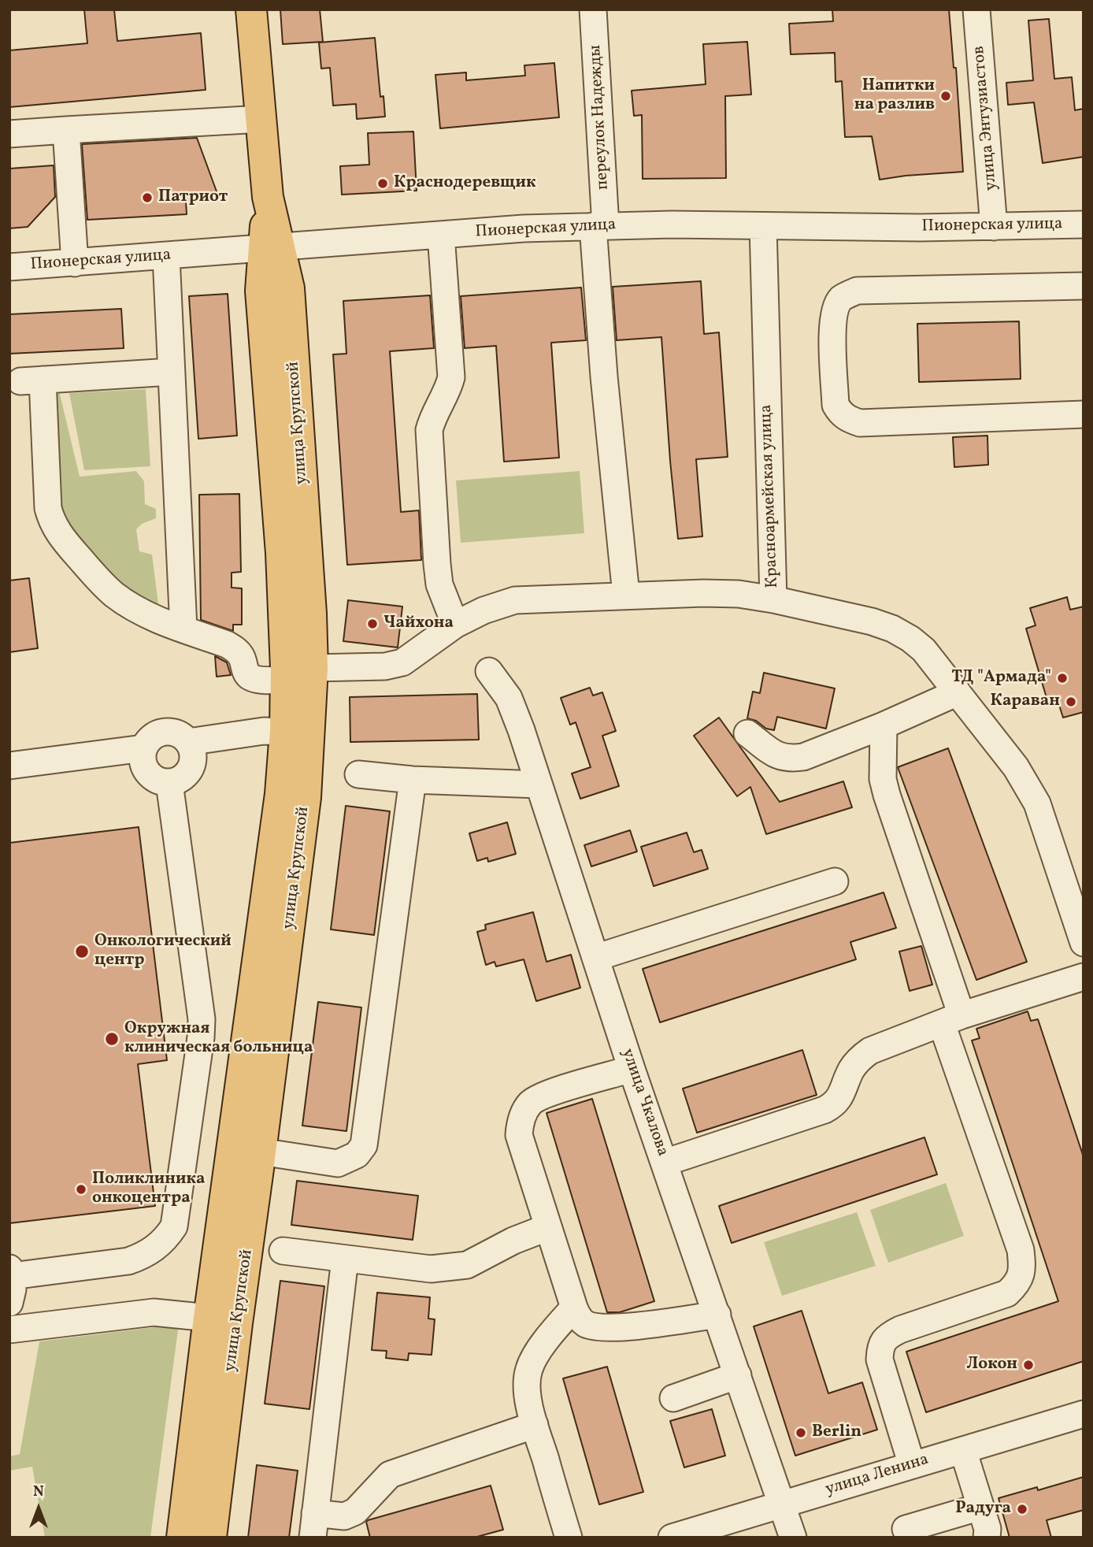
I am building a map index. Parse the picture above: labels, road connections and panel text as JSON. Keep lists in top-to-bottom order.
{
  "streets": {
    "main road": ["улица Крупской"],
    "street": [
      "переулок Надежды",
      "улица Энтузиастов",
      "Пионерская улица",
      "Красноармейская улица",
      "улица Чкалова",
      "улица Ленина"
    ]
  },
  "crossings": [
    ["переулок Надежды", "Пионерская улица"],
    ["улица Энтузиастов", "Пионерская улица"],
    ["Пионерская улица", "улица Крупской"],
    ["Пионерская улица", "Красноармейская улица"],
    ["улица Чкалова", "улица Ленина"]
  ],
  "places": [
    "Напитки на разлив",
    "Краснодеревщик",
    "Патриот",
    "Чайхона",
    "ТД \"Армада\"",
    "Караван",
    "Онкологический центр",
    "Окружная клиническая больница",
    "Поликлиника онкоцентра",
    "Локон",
    "Berlin",
    "Радуга"
  ],
  "north": "top"
}
